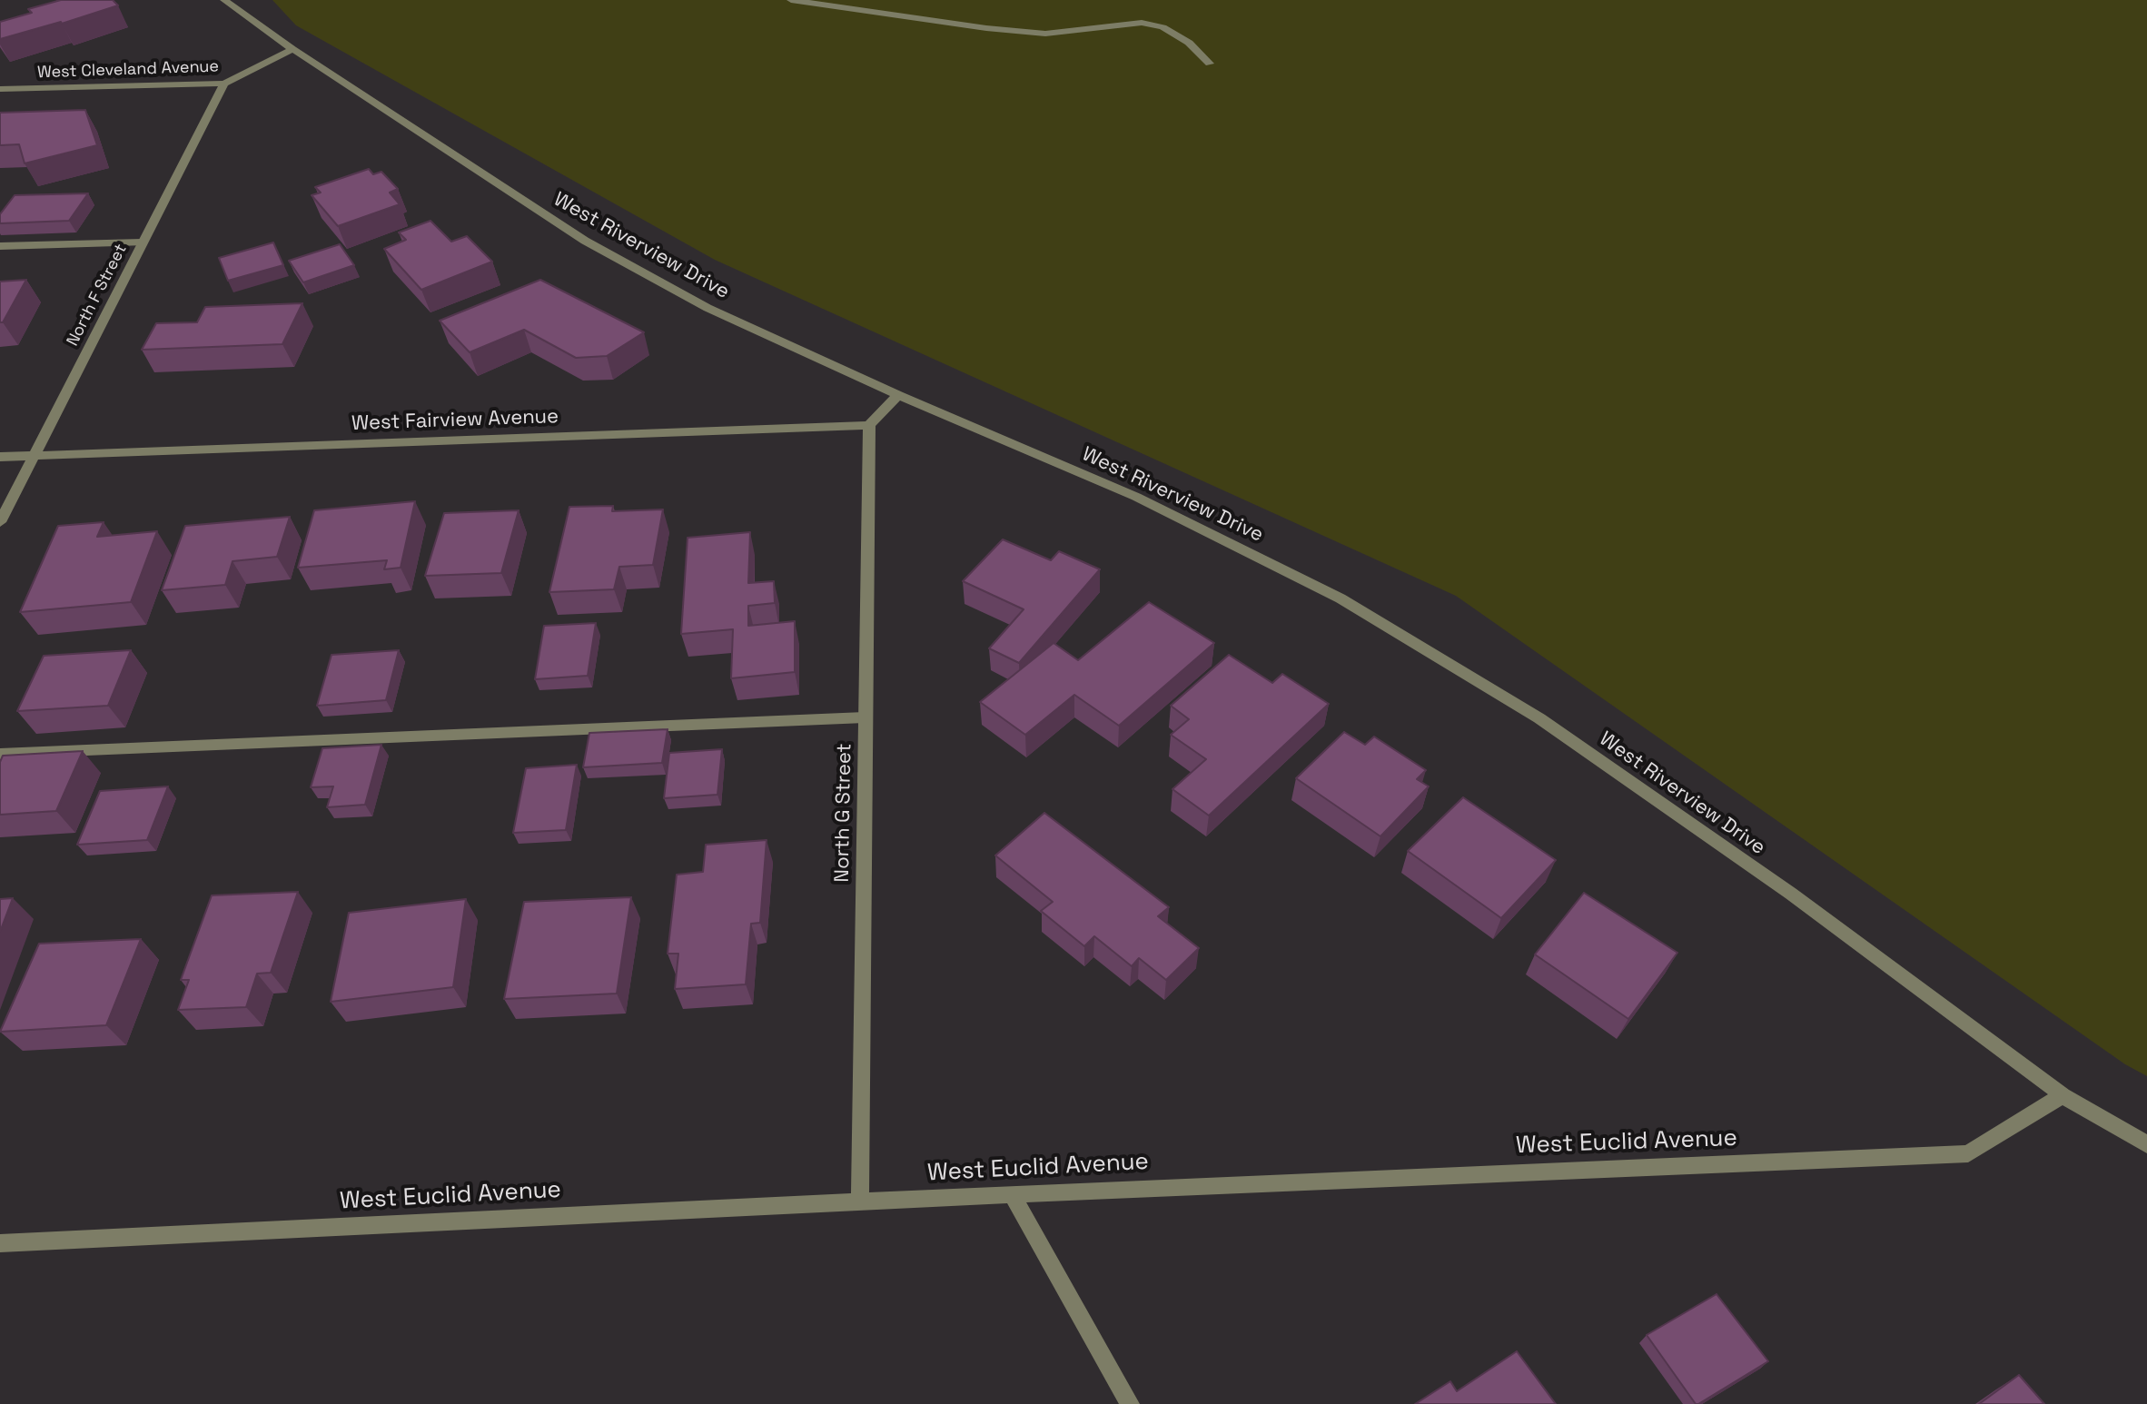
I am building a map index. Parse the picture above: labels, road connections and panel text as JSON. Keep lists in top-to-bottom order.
{
  "streets": {
    "street": [
      "West Cleveland Avenue",
      "West Riverview Drive",
      "North F Street",
      "West Fairview Avenue",
      "North G Street",
      "West Euclid Avenue"
    ]
  },
  "crossings": [
    ["West Cleveland Avenue", "West Riverview Drive"],
    ["West Cleveland Avenue", "North F Street"],
    ["West Riverview Drive", "West Euclid Avenue"],
    ["North F Street", "West Fairview Avenue"],
    ["West Fairview Avenue", "North G Street"],
    ["North G Street", "West Euclid Avenue"]
  ]
}
